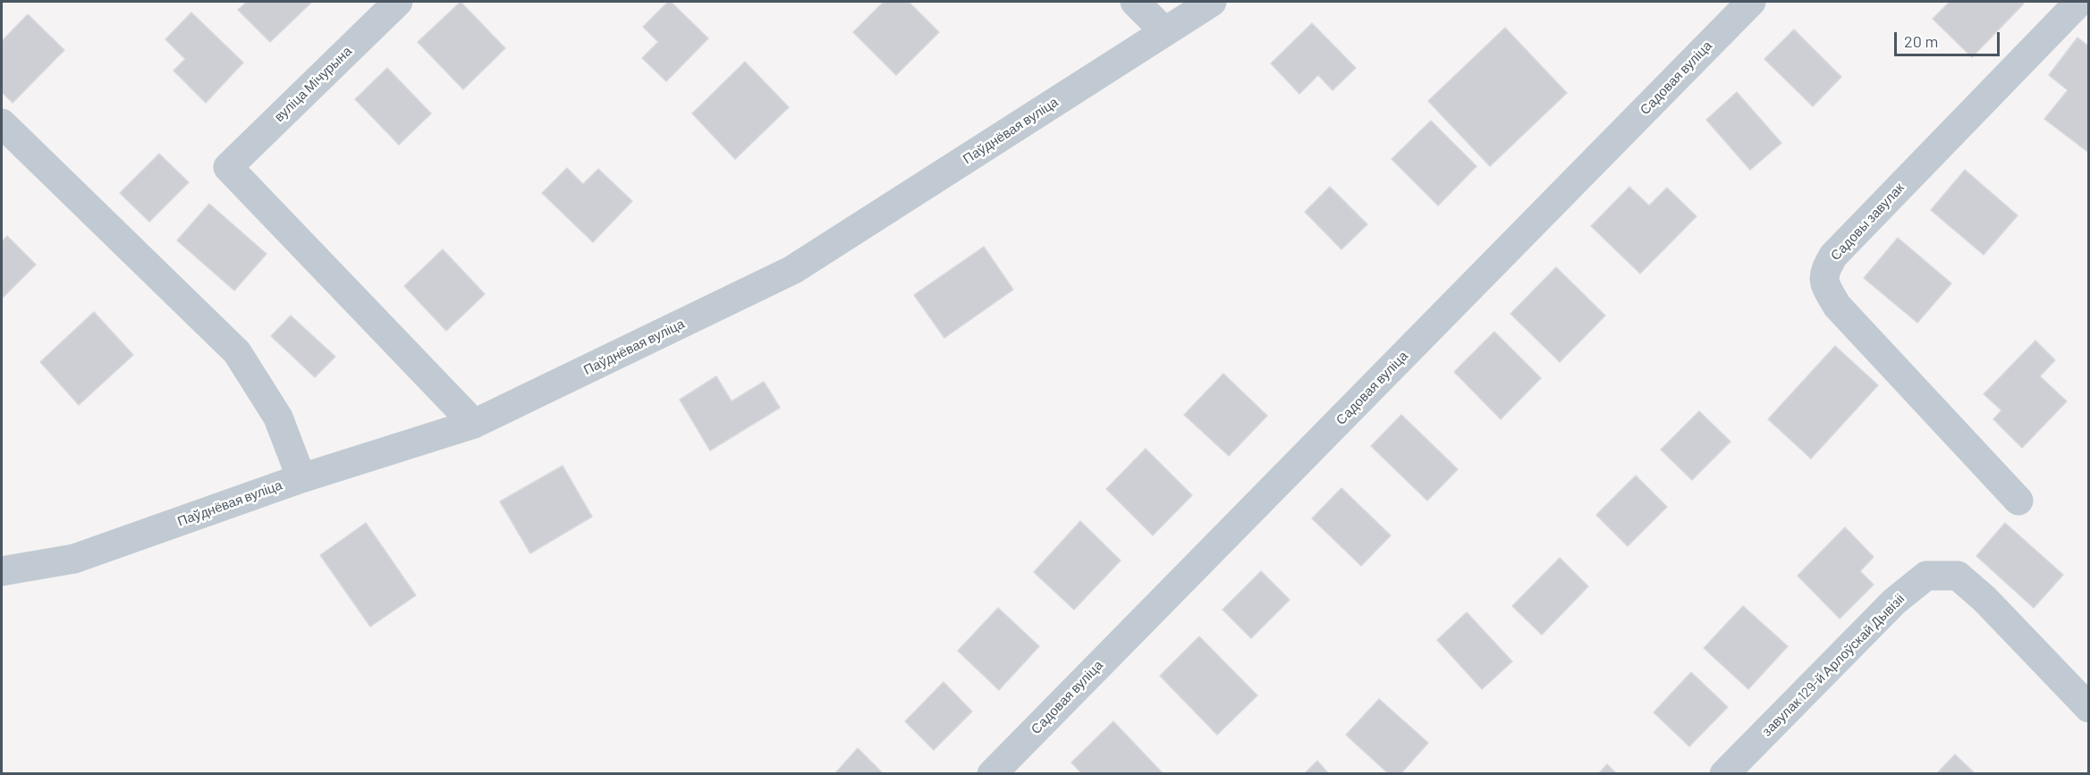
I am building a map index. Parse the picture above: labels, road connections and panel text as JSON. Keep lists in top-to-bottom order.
{
  "streets": {
    "street": [
      "Садовая вуліца",
      "вуліца Мічурына",
      "Паўднёвая вуліца",
      "Садовы завулак",
      "завулак 129-й Арлоўскай Дывізіі"
    ]
  },
  "crossings": [
    ["вуліца Мічурына", "Паўднёвая вуліца"]
  ],
  "scale_bar": "20 m"
}
